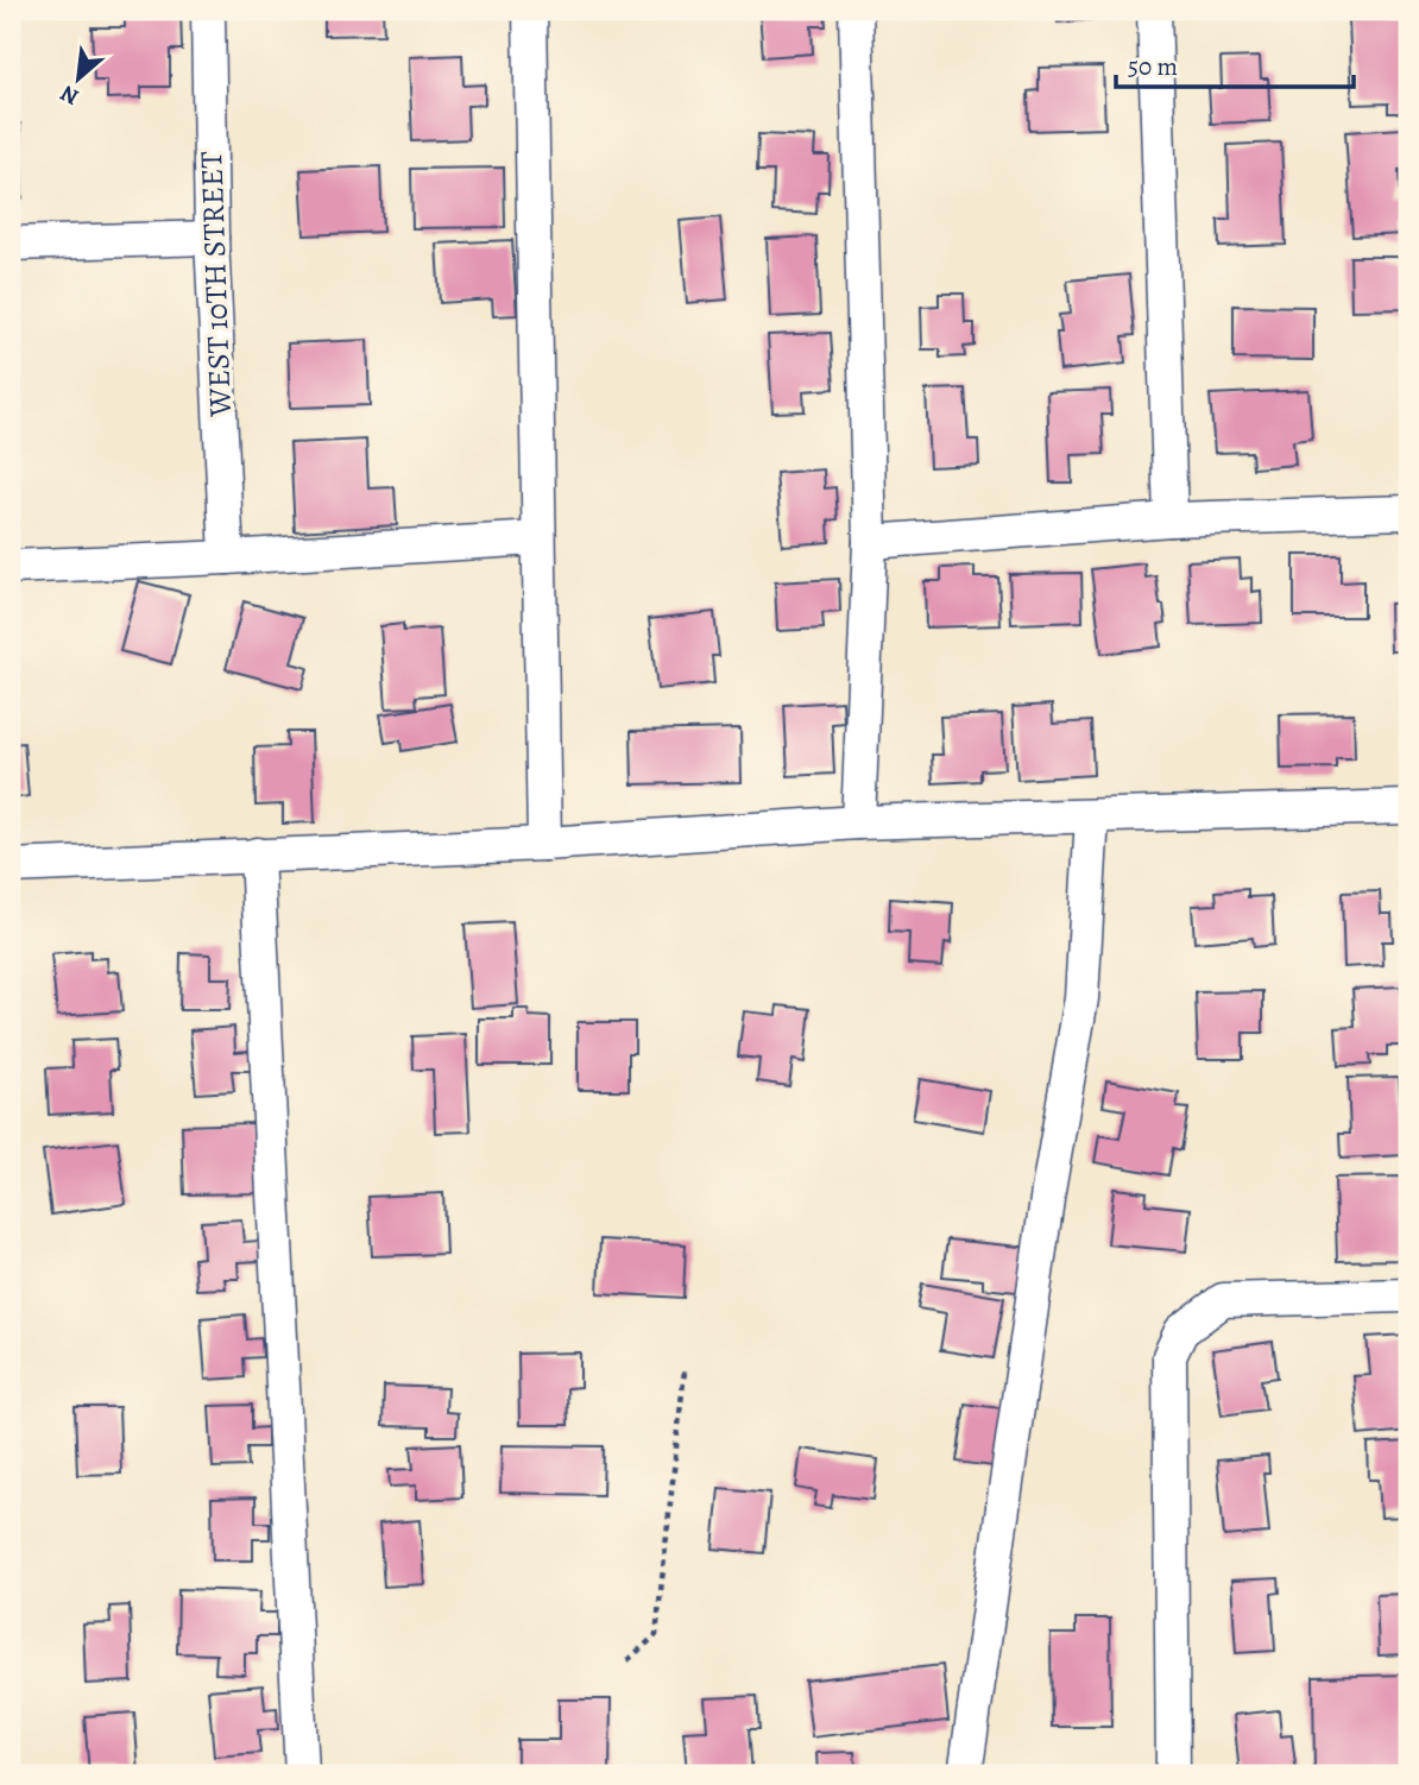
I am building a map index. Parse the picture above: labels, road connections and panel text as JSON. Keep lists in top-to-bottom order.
{
  "streets": {
    "street": ["WEST 10TH STREET"]
  },
  "scale_bar": "50 m",
  "north": "bottom left"
}
